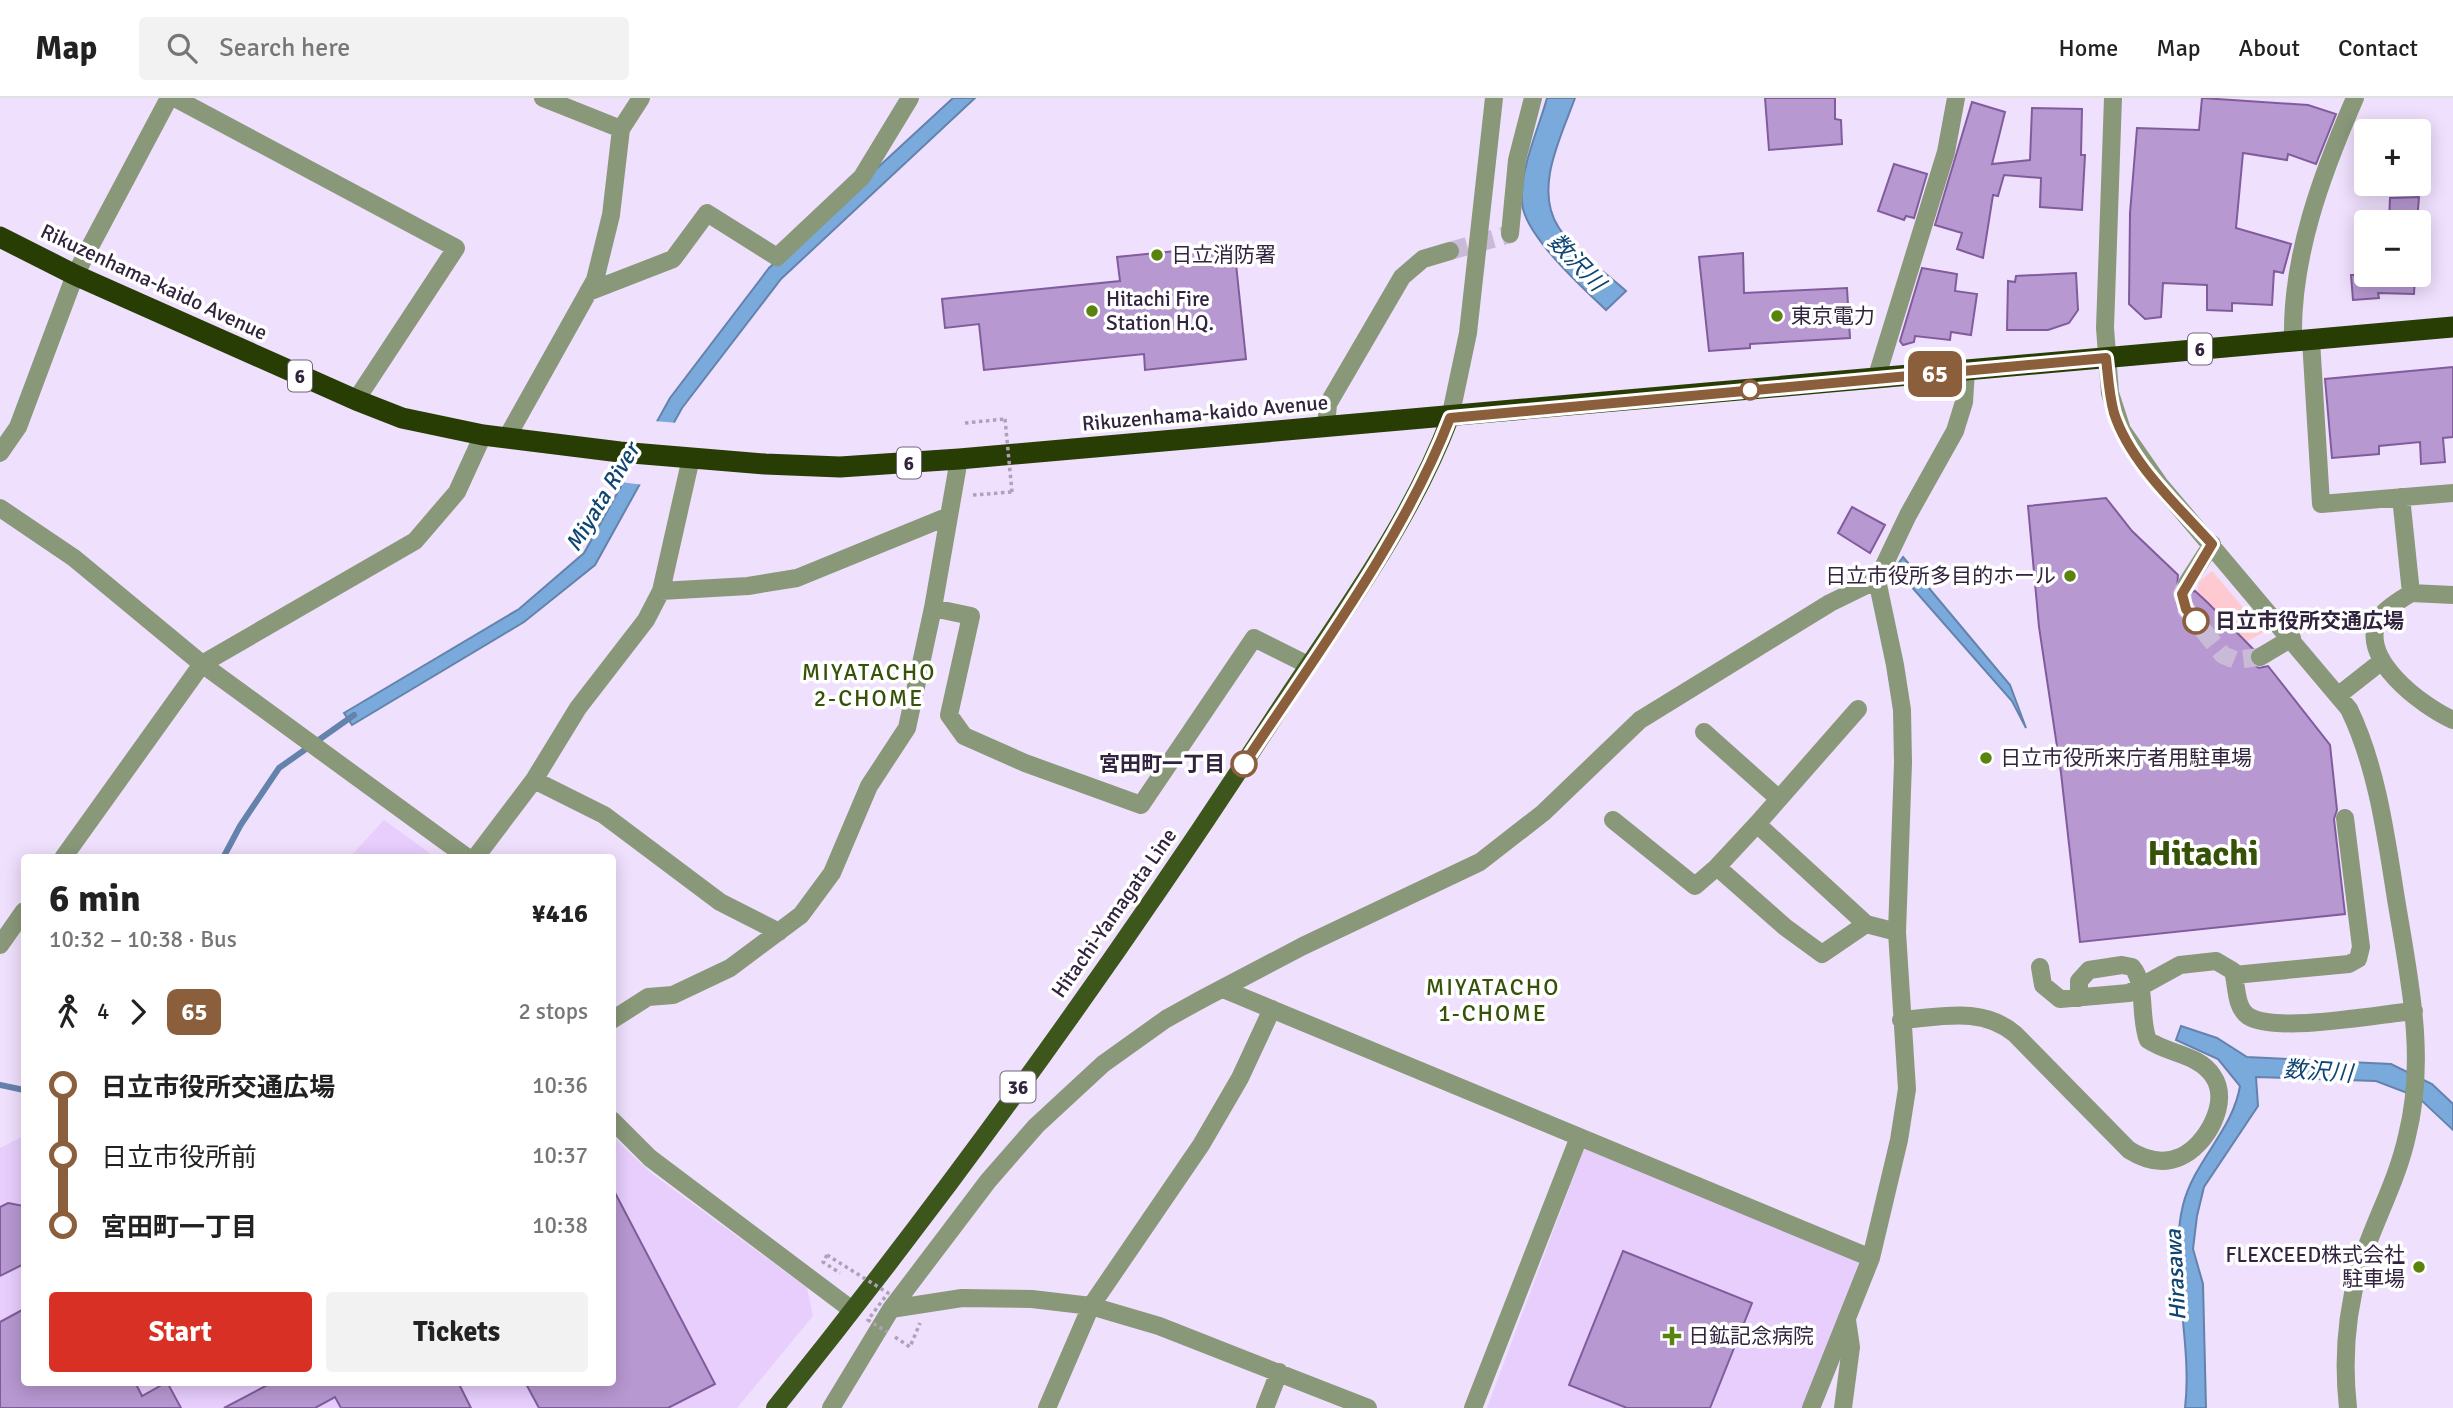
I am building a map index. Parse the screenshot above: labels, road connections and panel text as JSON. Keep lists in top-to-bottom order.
{
  "streets": {
    "highway": ["Rikuzenhama-kaido Avenue", "6"],
    "main road": ["Hitachi-Yamagata Line", "36"]
  },
  "crossings": [
    ["Rikuzenhama-kaido Avenue", "Hitachi-Yamagata Line"]
  ],
  "districts": ["MIYATACHO 2-CHOME", "Hitachi", "MIYATACHO 1-CHOME"],
  "water": ["数沢川", "Miyata River", "Hirasawa"],
  "places": {
    "other": [
      "日立消防署",
      "Hitachi Fire Station H.Q.",
      "東京電力",
      "日立市役所多目的ホール",
      "日立市役所交通広場",
      "日立市役所来庁者用駐車場",
      "宮田町一丁目",
      "FLEXCEED株式会社 駐車場"
    ],
    "health": ["日鉱記念病院"]
  },
  "lines": ["bus line 65"],
  "page": {
    "header": "Map",
    "search": "Search here",
    "nav": [
      "Home",
      "Map",
      "About",
      "Contact"
    ],
    "on_map": "65",
    "map_buttons": ["+", "−"],
    "heading": ["6 min", "10:32 – 10:38 · Bus", "¥416"],
    "legs": ["4", "65", "2 stops"],
    "list": [
      {
        "name": "日立市役所交通広場",
        "value": "10:36"
      },
      {
        "name": "日立市役所前",
        "value": "10:37"
      },
      {
        "name": "宮田町一丁目",
        "value": "10:38"
      }
    ],
    "buttons": ["Start", "Tickets"]
  }
}
